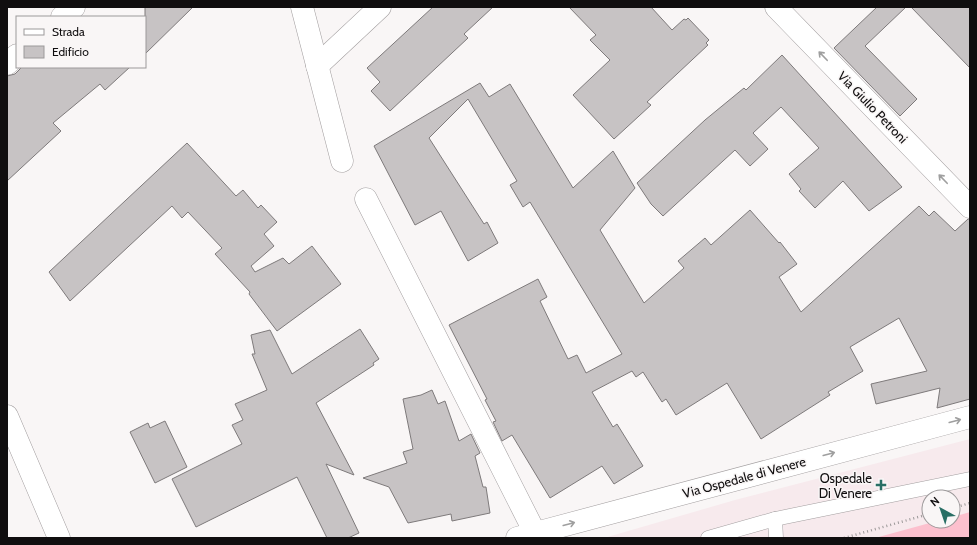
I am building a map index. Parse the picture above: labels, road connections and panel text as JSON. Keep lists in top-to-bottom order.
{
  "streets": {
    "street": ["Via Giulio Petroni", "Via Ospedale di Venere"]
  },
  "one_way": ["Via Giulio Petroni", "Via Ospedale di Venere"],
  "places": {
    "health": ["Ospedale Di Venere"]
  },
  "legend": ["Strada", "Edificio"],
  "north": "top left"
}
